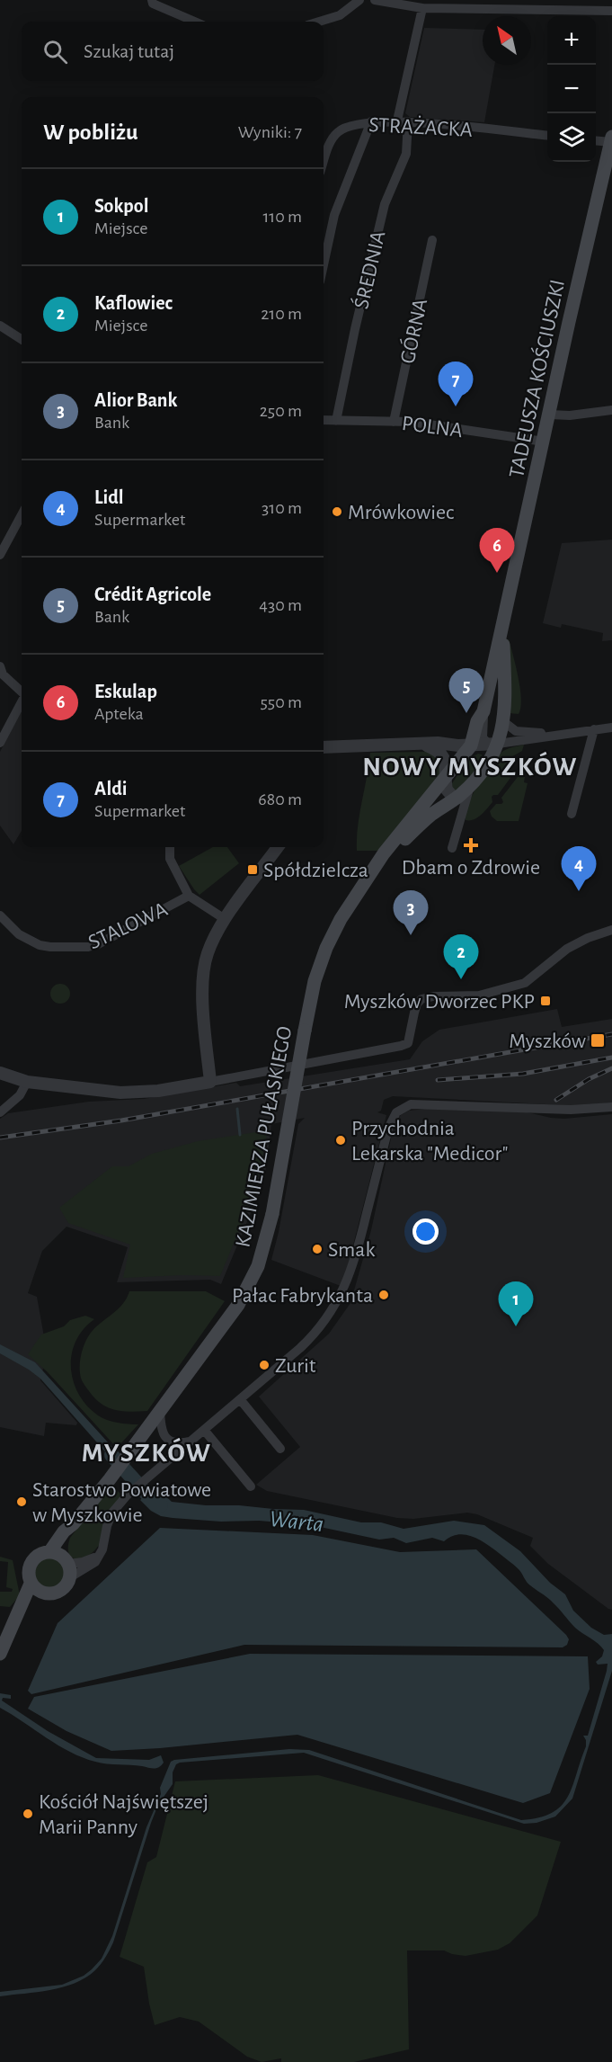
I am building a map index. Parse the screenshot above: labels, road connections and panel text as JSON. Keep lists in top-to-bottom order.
{
  "streets": {
    "main road": ["TADEUSZA KOŚCIUSZKI", "KAZIMIERZA PUŁASKIEGO"],
    "street": [
      "STRAŻACKA",
      "ŚREDNIA",
      "GÓRNA",
      "POLNA",
      "STALOWA"
    ]
  },
  "crossings": [
    ["STRAŻACKA", "ŚREDNIA"],
    ["ŚREDNIA", "POLNA"],
    ["GÓRNA", "POLNA"],
    ["TADEUSZA KOŚCIUSZKI", "POLNA"],
    ["TADEUSZA KOŚCIUSZKI", "KAZIMIERZA PUŁASKIEGO"]
  ],
  "districts": ["NOWY MYSZKÓW", "MYSZKÓW"],
  "water": ["Warta"],
  "places": {
    "other": [
      "Mrówkowiec",
      "Przychodnia Lekarska \"Medicor\"",
      "Smak",
      "Pałac Fabrykanta",
      "Zurit",
      "Starostwo Powiatowe w Myszkowie",
      "Kościół Najświętszej Marii Panny"
    ],
    "health": ["Dbam o Zdrowie"],
    "transit": ["Spółdzielcza", "Myszków Dworzec PKP", "Myszków"]
  },
  "north": "top left",
  "page": {
    "map_buttons": ["+", "−"],
    "search": "Szukaj tutaj",
    "heading": ["W pobliżu", "Wyniki: 7"],
    "list": [
      {
        "mark": "1",
        "name": "Sokpol",
        "note": "Miejsce",
        "value": "110 m"
      },
      {
        "mark": "2",
        "name": "Kaflowiec",
        "note": "Miejsce",
        "value": "210 m"
      },
      {
        "mark": "3",
        "name": "Alior Bank",
        "note": "Bank",
        "value": "250 m"
      },
      {
        "mark": "4",
        "name": "Lidl",
        "note": "Supermarket",
        "value": "310 m"
      },
      {
        "mark": "5",
        "name": "Crédit Agricole",
        "note": "Bank",
        "value": "430 m"
      },
      {
        "mark": "6",
        "name": "Eskulap",
        "note": "Apteka",
        "value": "550 m"
      },
      {
        "mark": "7",
        "name": "Aldi",
        "note": "Supermarket",
        "value": "680 m"
      }
    ],
    "pins": [
      "7",
      "6",
      "5",
      "4",
      "3",
      "2",
      "1"
    ]
  }
}
